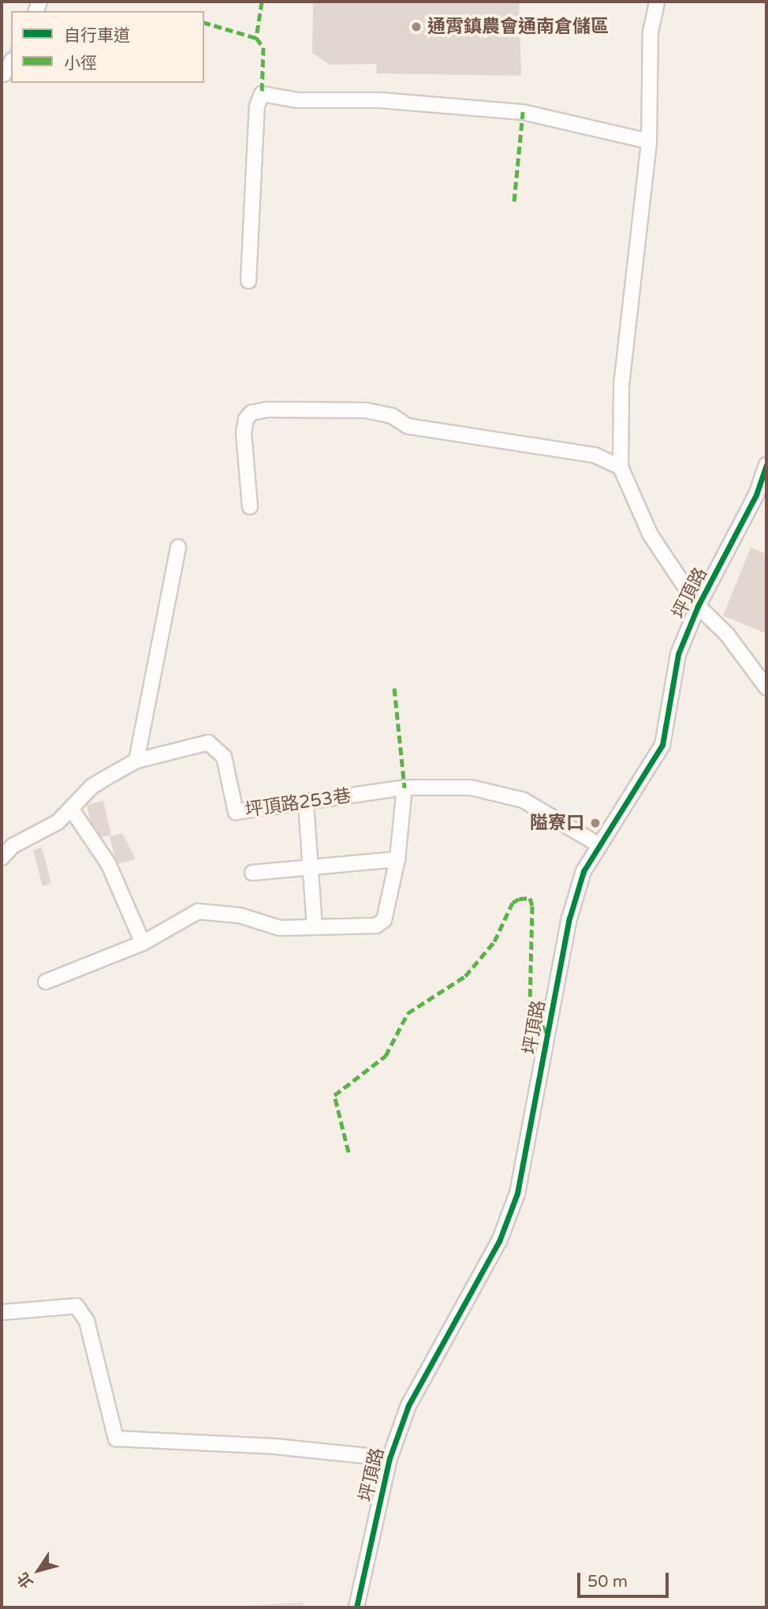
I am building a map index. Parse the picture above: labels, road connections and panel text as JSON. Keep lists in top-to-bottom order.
{
  "streets": {
    "street": ["坪頂路", "坪頂路253巷"]
  },
  "crossings": [
    ["坪頂路", "坪頂路253巷"]
  ],
  "places": ["通霄鎮農會通南倉儲區", "隘寮口"],
  "legend": ["自行車道", "小徑"],
  "scale_bar": "50 m",
  "north": "bottom left"
}
